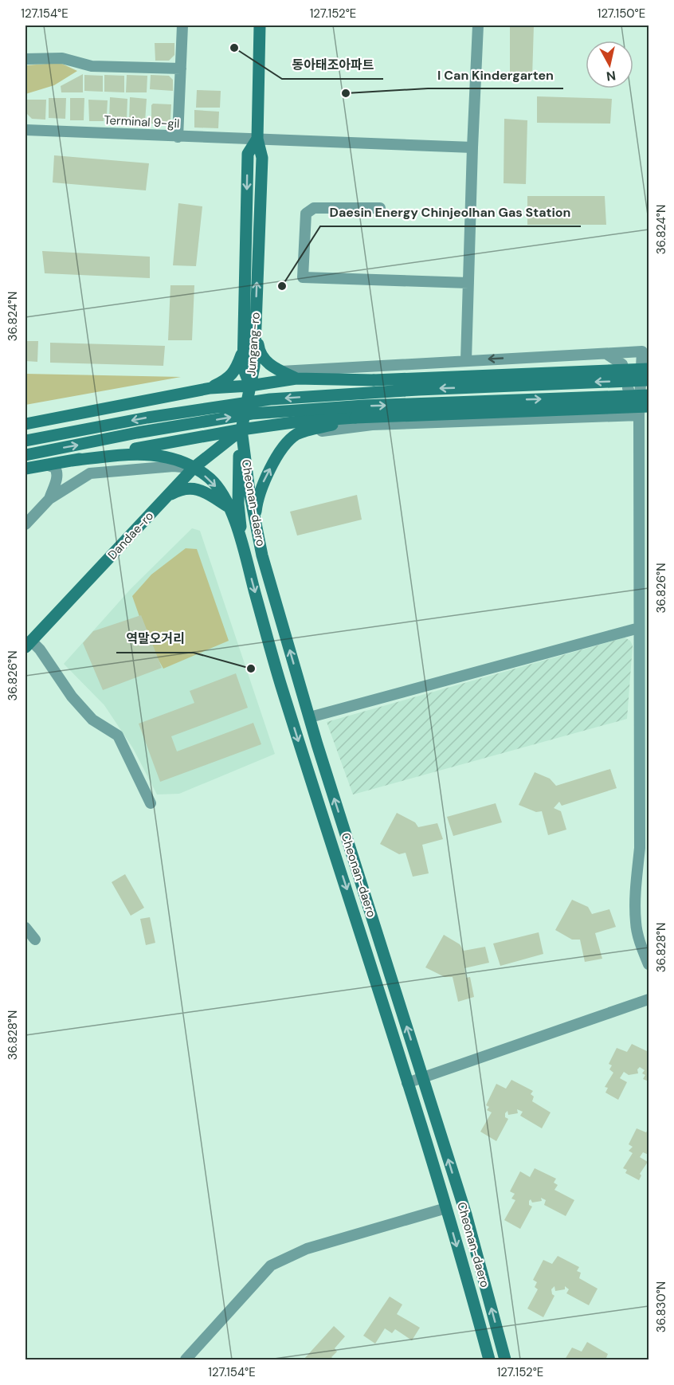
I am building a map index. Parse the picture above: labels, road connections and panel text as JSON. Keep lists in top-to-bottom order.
{
  "streets": {
    "main road": ["Jungang-ro", "Cheonan-daero", "Dandae-ro"],
    "street": ["Terminal 9-gil"]
  },
  "crossings": [
    ["Terminal 9-gil", "Jungang-ro"],
    ["Jungang-ro", "Cheonan-daero"],
    ["Cheonan-daero", "Dandae-ro"]
  ],
  "places": [
    "동아태조아파트",
    "I Can Kindergarten",
    "Daesin Energy Chinjeolhan Gas Station",
    "역말오거리"
  ],
  "north": "bottom",
  "coordinates": [
    "127.154°E",
    "127.152°E",
    "127.150°E",
    "36.824°N",
    "36.826°N",
    "36.828°N",
    "36.830°N"
  ]
}
